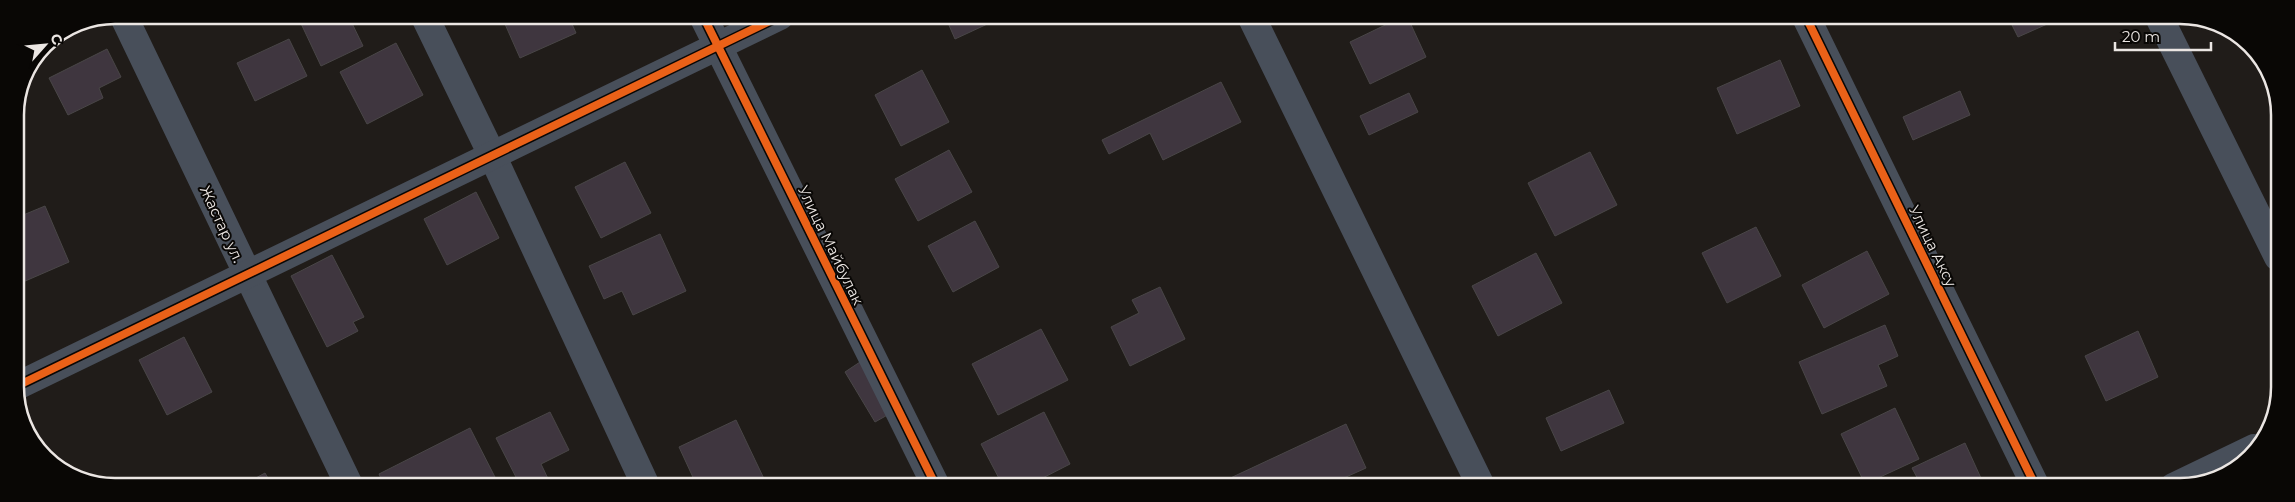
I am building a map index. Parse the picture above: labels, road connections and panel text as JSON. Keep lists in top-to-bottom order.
{
  "streets": {
    "street": ["Жастар ул.", "Улица Майбулак", "Улица Аксу"]
  },
  "scale_bar": "20 m",
  "north": "top right"
}
